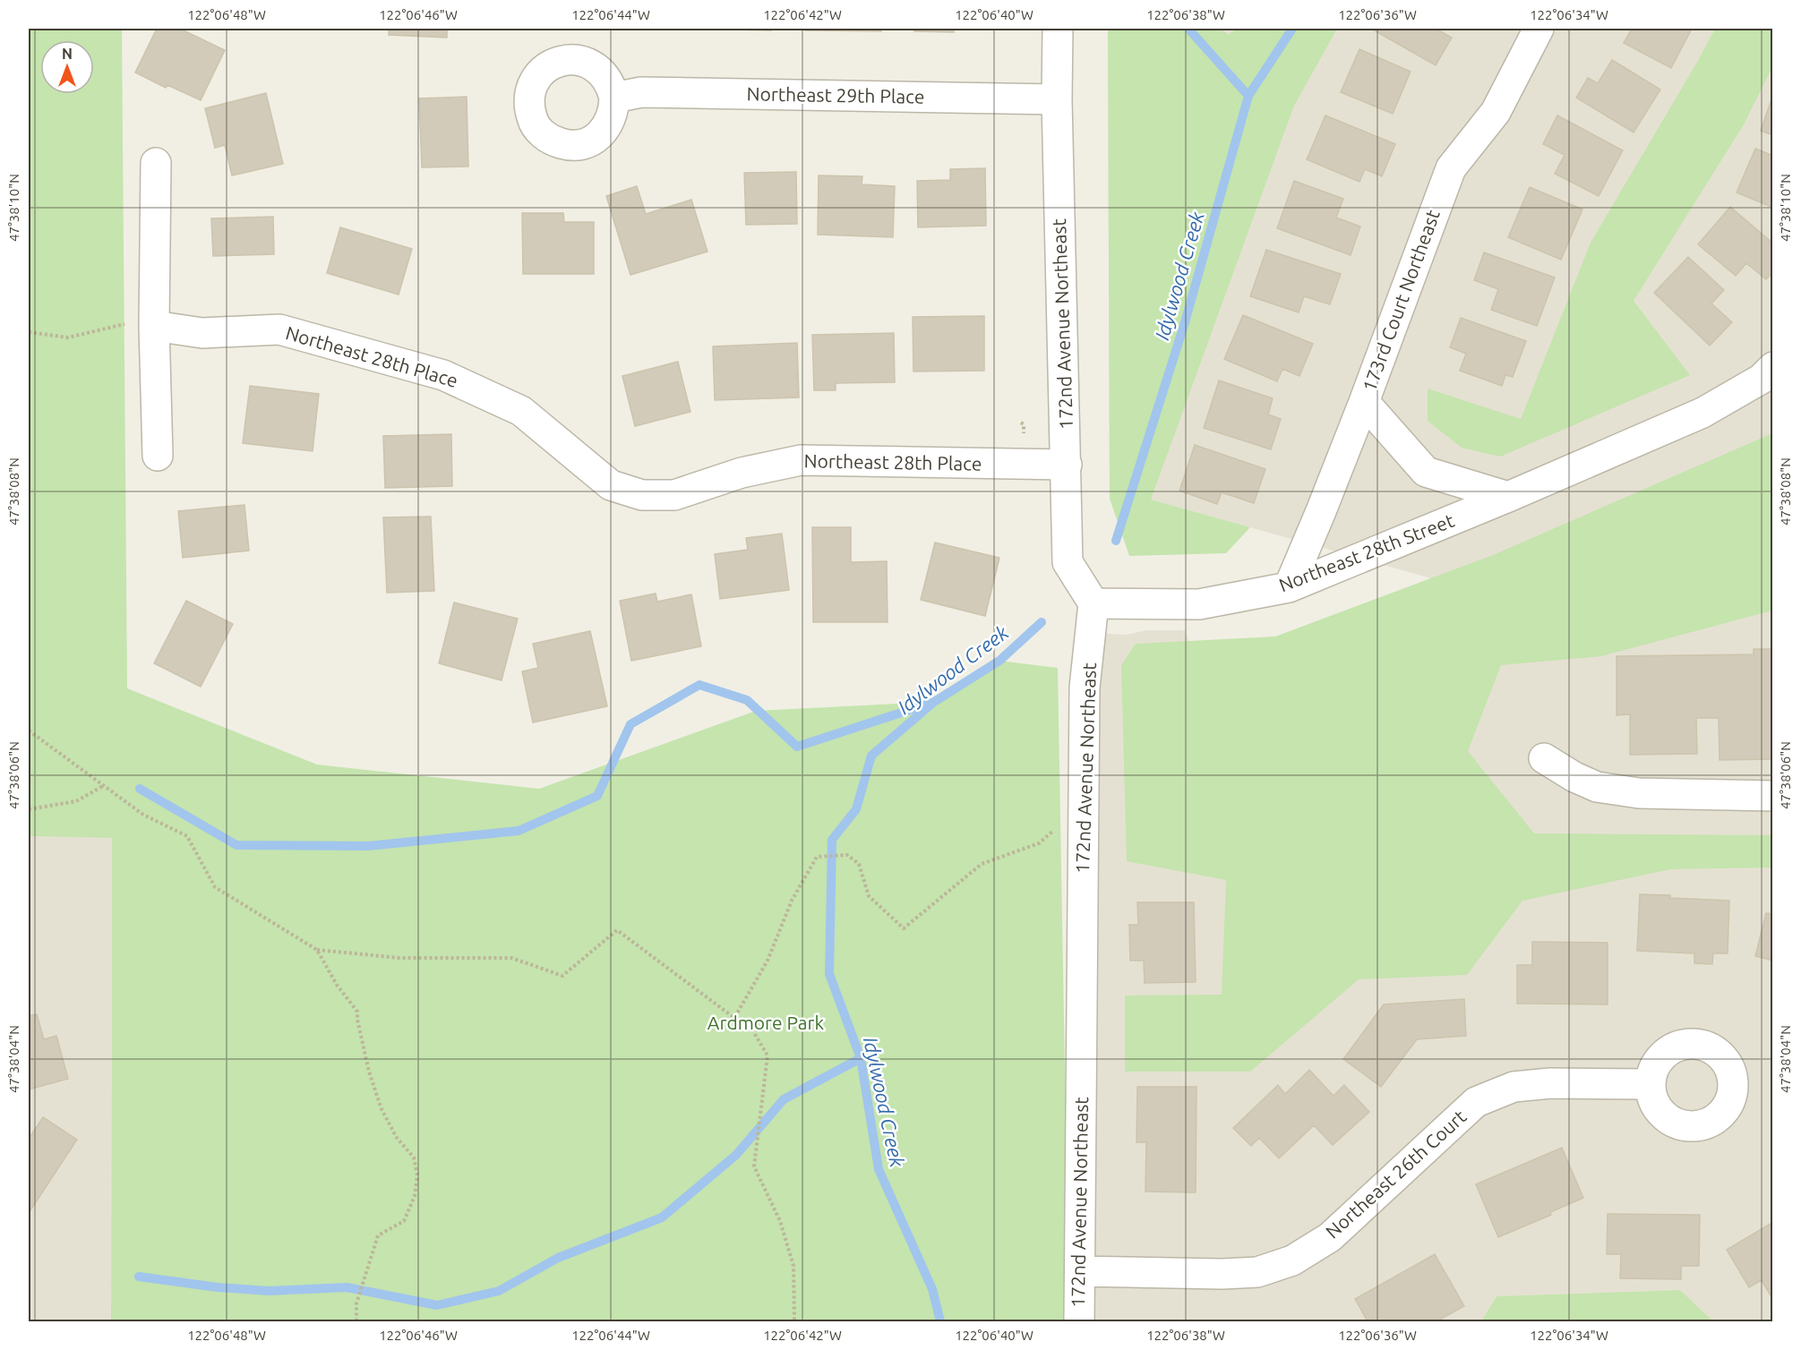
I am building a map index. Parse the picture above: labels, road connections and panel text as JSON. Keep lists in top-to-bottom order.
{
  "streets": {
    "street": [
      "Northeast 29th Place",
      "173rd Court Northeast",
      "172nd Avenue Northeast",
      "Northeast 28th Place",
      "Northeast 28th Street",
      "Northeast 26th Court"
    ]
  },
  "crossings": [
    ["Northeast 29th Place", "172nd Avenue Northeast"],
    ["173rd Court Northeast", "Northeast 28th Street"],
    ["172nd Avenue Northeast", "Northeast 28th Place"],
    ["172nd Avenue Northeast", "Northeast 28th Street"],
    ["172nd Avenue Northeast", "Northeast 26th Court"]
  ],
  "water": ["Idylwood Creek"],
  "parks": ["Ardmore Park"],
  "north": "top",
  "coordinates": [
    "122°06'48\"W",
    "122°06'46\"W",
    "122°06'44\"W",
    "122°06'42\"W",
    "122°06'40\"W",
    "122°06'38\"W",
    "122°06'36\"W",
    "122°06'34\"W",
    "47°38'10\"N",
    "47°38'08\"N",
    "47°38'06\"N",
    "47°38'04\"N"
  ]
}
